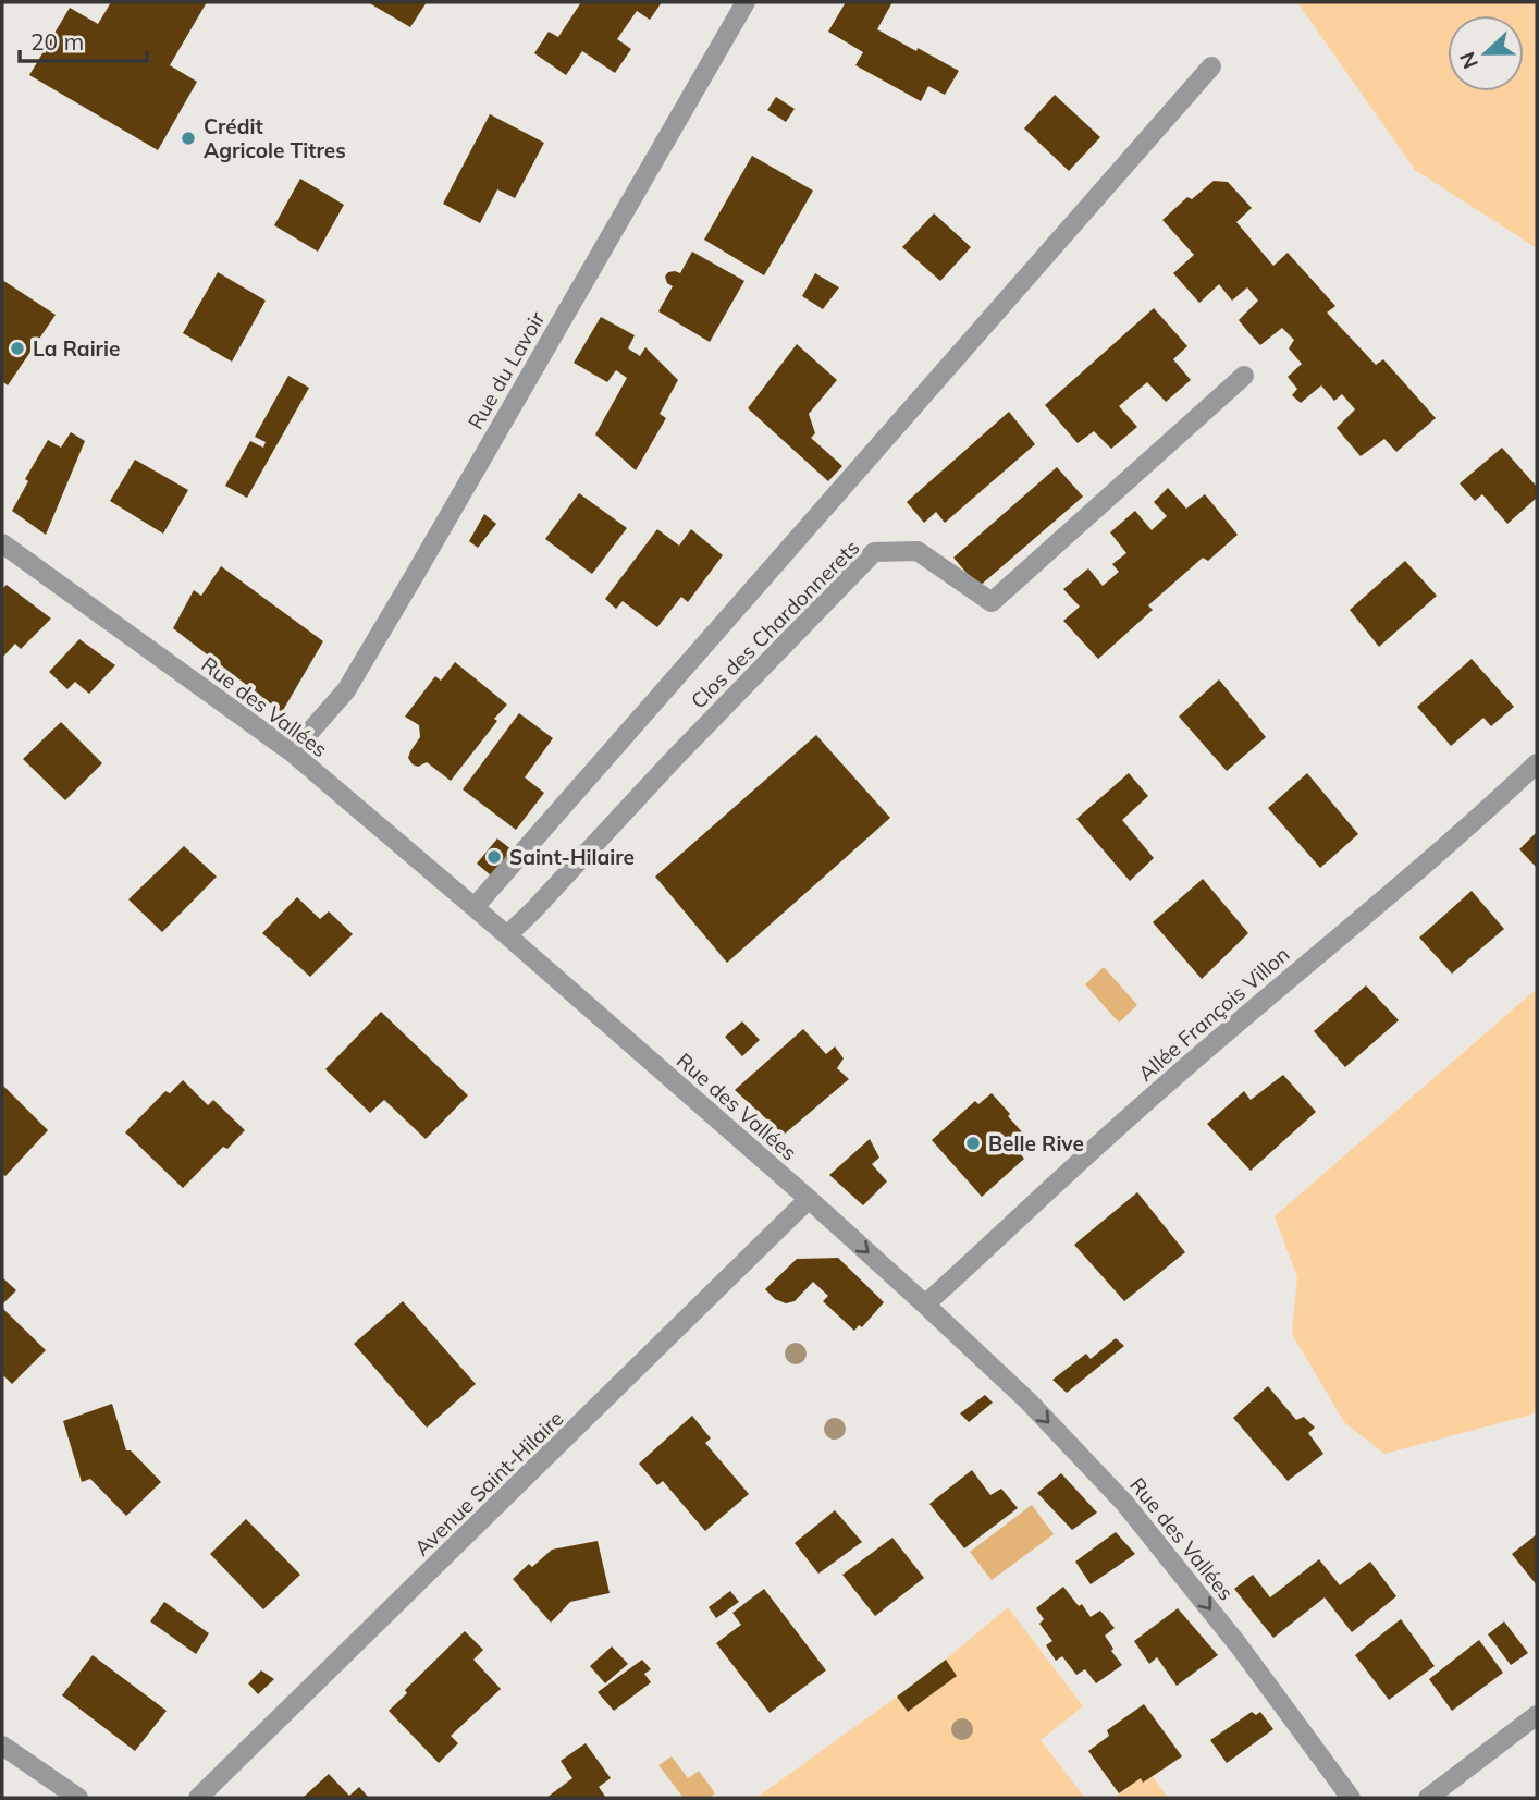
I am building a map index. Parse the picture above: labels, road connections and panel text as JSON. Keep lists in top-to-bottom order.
{
  "streets": {
    "street": [
      "Rue du Lavoir",
      "Clos des Chardonnerets",
      "Rue des Vallées",
      "Allée François Villon",
      "Avenue Saint-Hilaire"
    ]
  },
  "crossings": [
    ["Rue du Lavoir", "Rue des Vallées"],
    ["Clos des Chardonnerets", "Rue des Vallées"],
    ["Rue des Vallées", "Allée François Villon"],
    ["Rue des Vallées", "Avenue Saint-Hilaire"]
  ],
  "one_way": ["Rue des Vallées"],
  "places": [
    "Crédit Agricole Titres",
    "La Rairie",
    "Saint-Hilaire",
    "Belle Rive"
  ],
  "scale_bar": "20 m",
  "north": "left"
}
